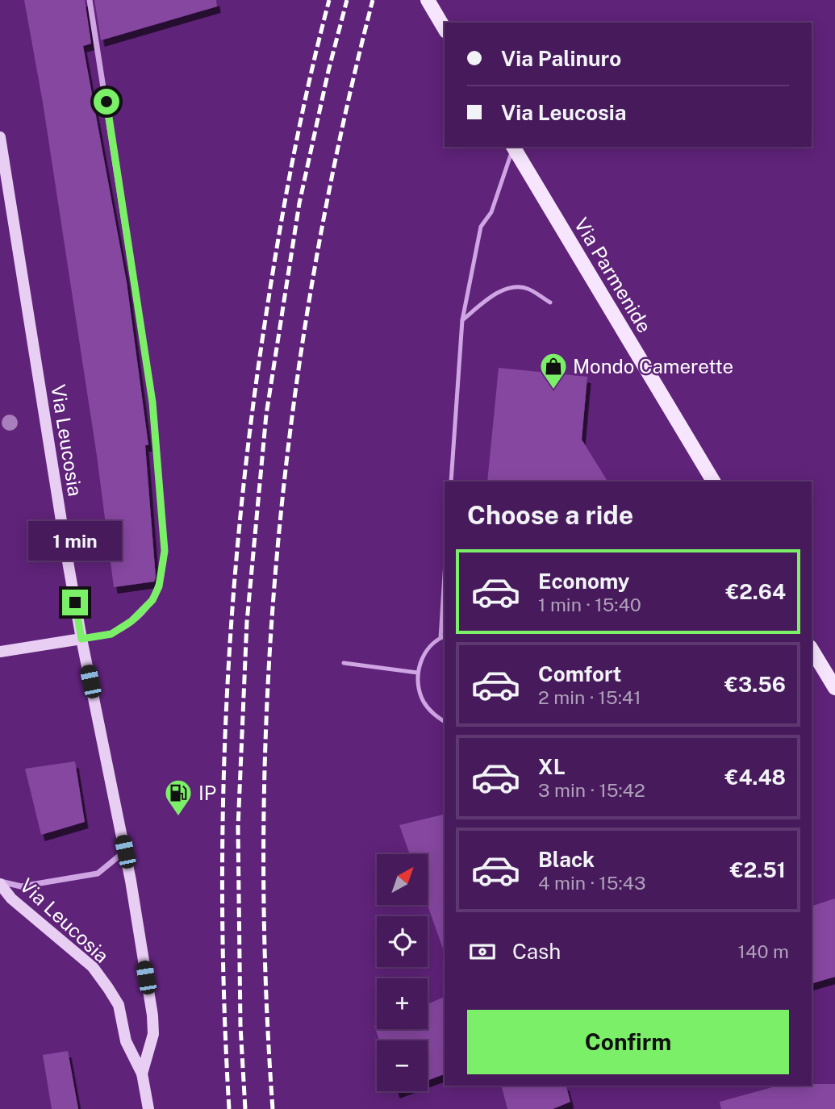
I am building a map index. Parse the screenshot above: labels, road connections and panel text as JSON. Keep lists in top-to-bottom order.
{
  "streets": {
    "main road": ["Via Parmenide", "Via Leucosia"]
  },
  "places": {
    "shop": ["Mondo Camerette"],
    "fuel station": ["IP"]
  },
  "north": "top right",
  "page": {
    "banner": ["Via Palinuro", "Via Leucosia"],
    "heading": "Choose a ride",
    "bubble": "1 min",
    "list": [
      {
        "name": "Economy",
        "note": "1 min · 15:40",
        "value": "€2.64"
      },
      {
        "name": "Comfort",
        "note": "2 min · 15:41",
        "value": "€3.56"
      },
      {
        "name": "XL",
        "note": "3 min · 15:42",
        "value": "€4.48"
      },
      {
        "name": "Black",
        "note": "4 min · 15:43",
        "value": "€2.51"
      }
    ],
    "map_buttons": ["+", "−"],
    "pay": ["Cash", "140 m"],
    "buttons": "Confirm"
  }
}
